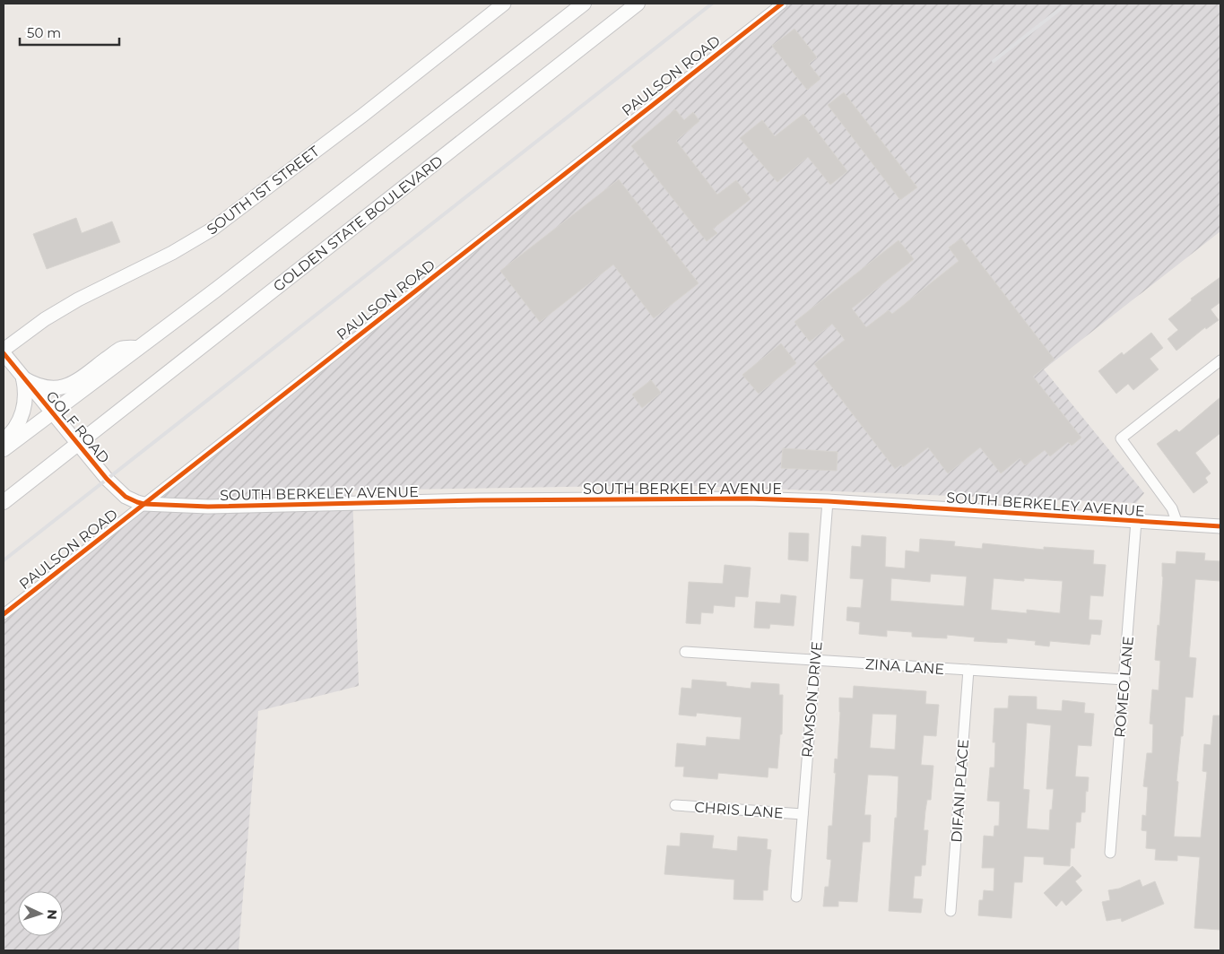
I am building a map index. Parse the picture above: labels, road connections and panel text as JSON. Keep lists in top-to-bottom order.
{
  "streets": {
    "main road": ["GOLDEN STATE BOULEVARD"],
    "street": [
      "PAULSON ROAD",
      "SOUTH 1ST STREET",
      "GOLF ROAD",
      "SOUTH BERKELEY AVENUE",
      "ZINA LANE",
      "ROMEO LANE",
      "RAMSON DRIVE",
      "DIFANI PLACE",
      "CHRIS LANE"
    ]
  },
  "crossings": [
    ["PAULSON ROAD", "GOLF ROAD"],
    ["PAULSON ROAD", "SOUTH BERKELEY AVENUE"],
    ["GOLDEN STATE BOULEVARD", "GOLF ROAD"],
    ["GOLF ROAD", "SOUTH BERKELEY AVENUE"],
    ["SOUTH BERKELEY AVENUE", "ROMEO LANE"],
    ["SOUTH BERKELEY AVENUE", "RAMSON DRIVE"],
    ["ZINA LANE", "ROMEO LANE"],
    ["ZINA LANE", "RAMSON DRIVE"],
    ["ZINA LANE", "DIFANI PLACE"],
    ["RAMSON DRIVE", "CHRIS LANE"]
  ],
  "scale_bar": "50 m",
  "north": "right"
}
